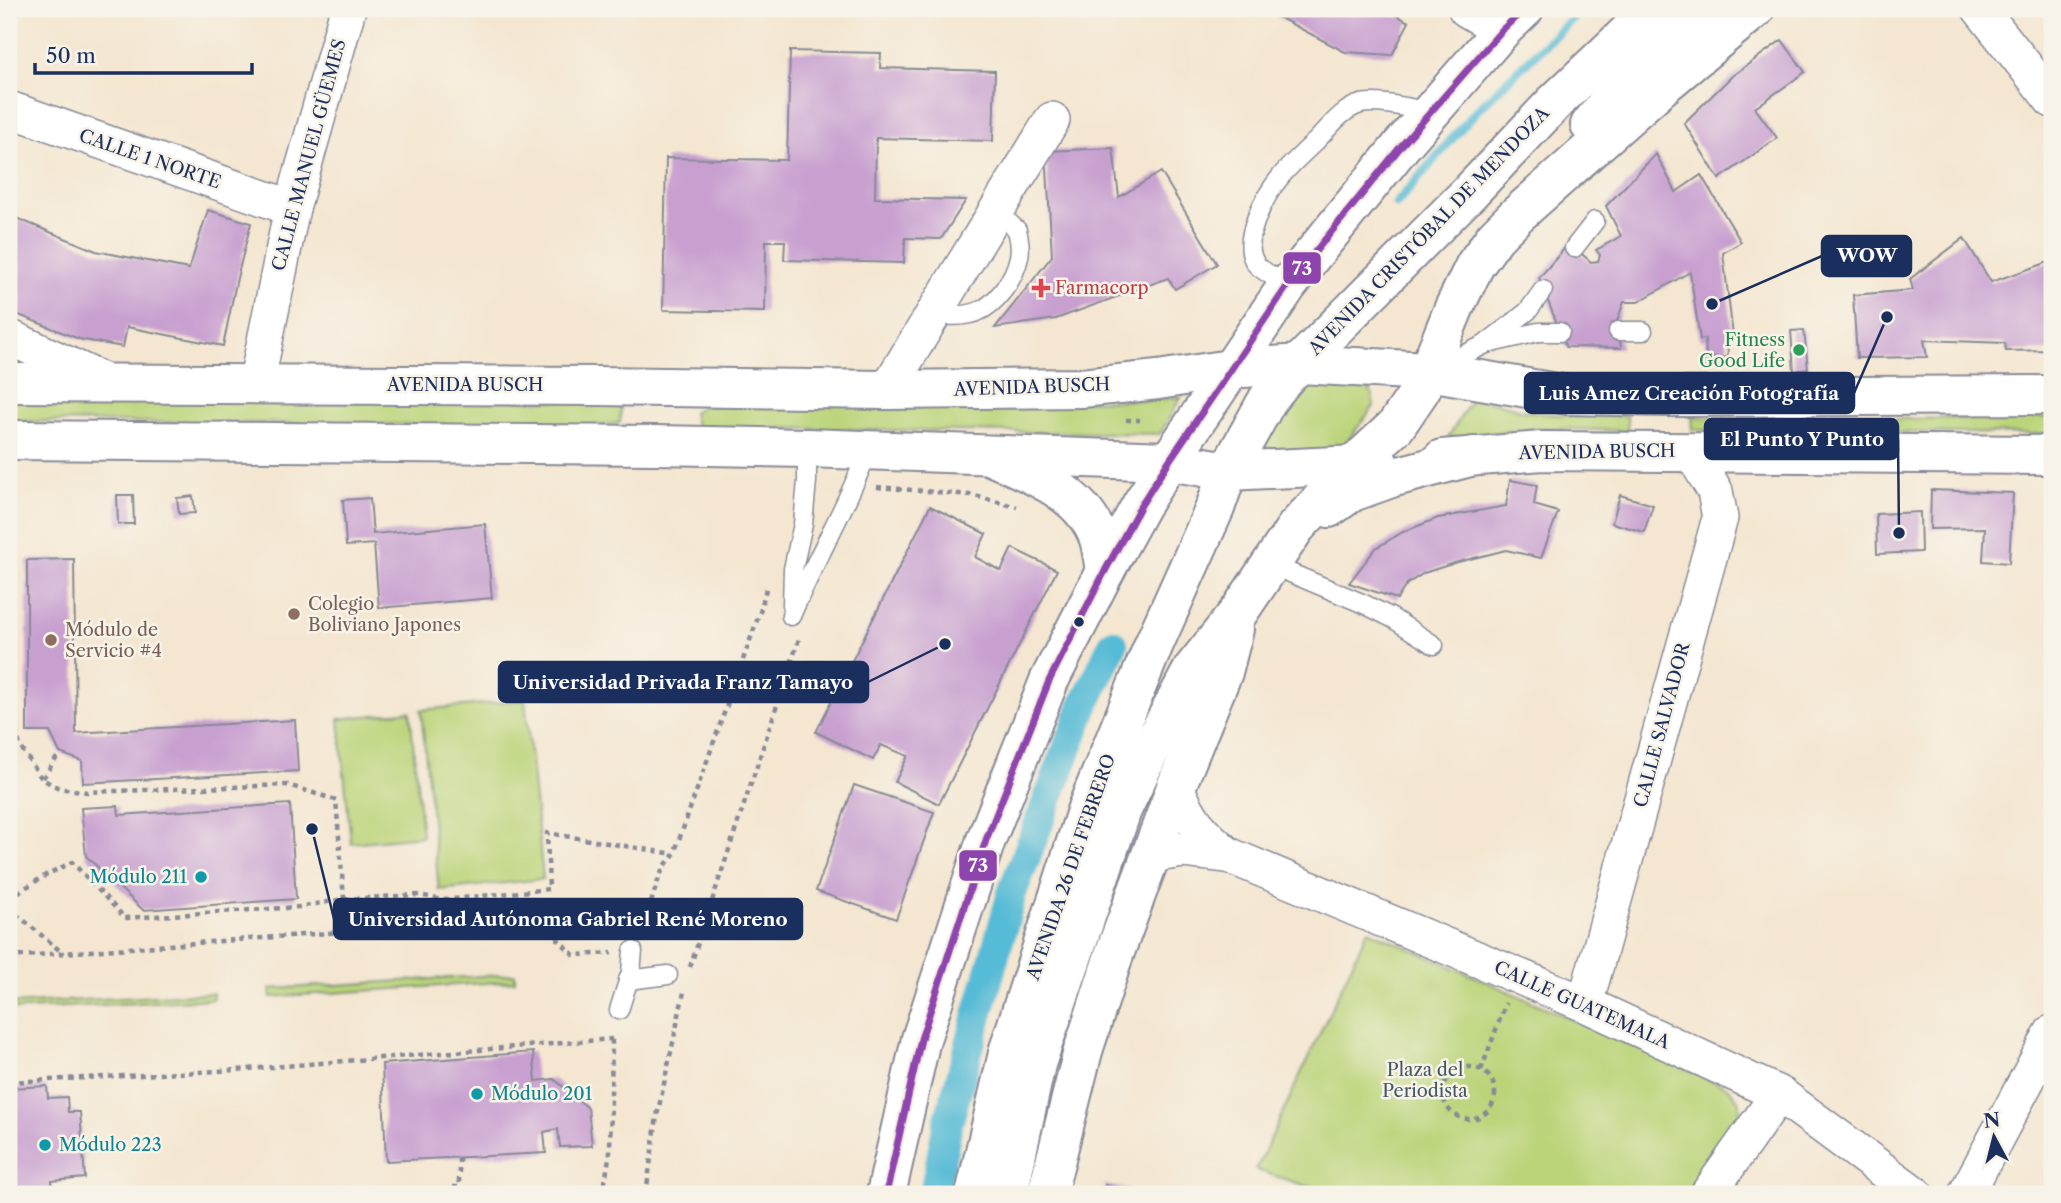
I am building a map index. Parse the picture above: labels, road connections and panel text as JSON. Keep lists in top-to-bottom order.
{
  "streets": {
    "main road": ["AVENIDA CRISTÓBAL DE MENDOZA", "AVENIDA BUSCH", "AVENIDA 26 DE FEBRERO"],
    "street": [
      "CALLE MANUEL GÜEMES",
      "CALLE 1 NORTE",
      "CALLE SALVADOR",
      "CALLE GUATEMALA"
    ]
  },
  "crossings": [
    ["CALLE MANUEL GÜEMES", "CALLE 1 NORTE"],
    ["CALLE MANUEL GÜEMES", "AVENIDA BUSCH"],
    ["AVENIDA CRISTÓBAL DE MENDOZA", "AVENIDA BUSCH"],
    ["AVENIDA CRISTÓBAL DE MENDOZA", "AVENIDA 26 DE FEBRERO"],
    ["AVENIDA BUSCH", "CALLE SALVADOR"],
    ["AVENIDA BUSCH", "AVENIDA 26 DE FEBRERO"],
    ["CALLE SALVADOR", "CALLE GUATEMALA"],
    ["AVENIDA 26 DE FEBRERO", "CALLE GUATEMALA"]
  ],
  "parks": ["Plaza del Periodista"],
  "places": {
    "health": ["Farmacorp"],
    "other": [
      "WOW",
      "Luis Amez Creación Fotografía",
      "Fitness Good Life",
      "El Punto Y Punto",
      "Colegio Boliviano Japones",
      "Módulo de Servicio #4",
      "Universidad Privada Franz Tamayo",
      "Universidad Autónoma Gabriel René Moreno",
      "Módulo 211",
      "Módulo 201",
      "Módulo 223"
    ]
  },
  "lines": ["transit line 73"],
  "scale_bar": "50 m",
  "north": "top"
}
